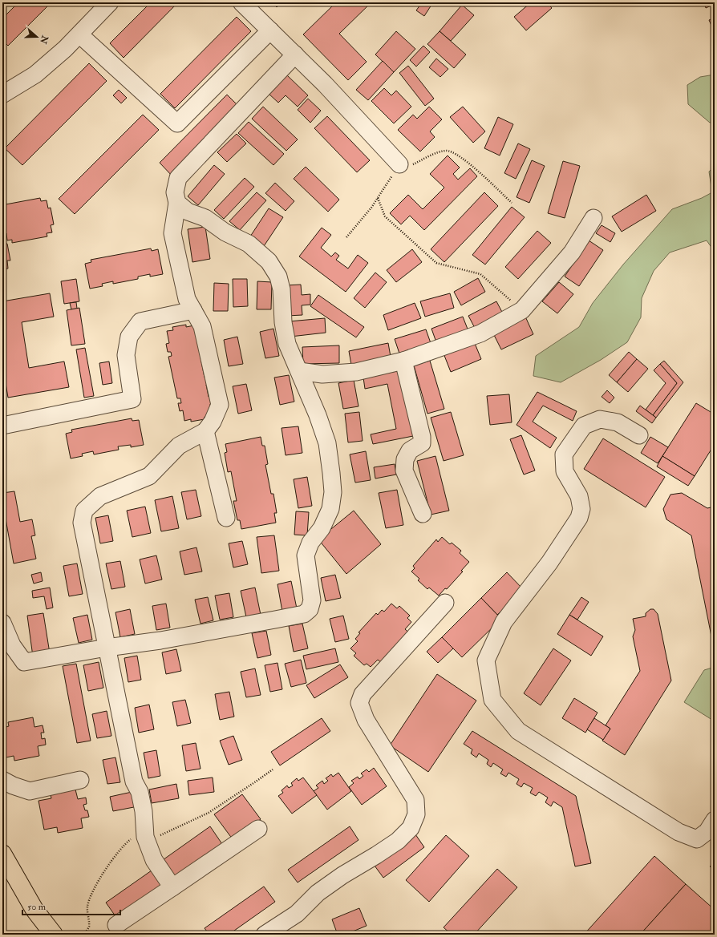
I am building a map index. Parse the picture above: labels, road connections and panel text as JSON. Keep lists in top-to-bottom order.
{
  "scale_bar": "50 m",
  "north": "right"
}
